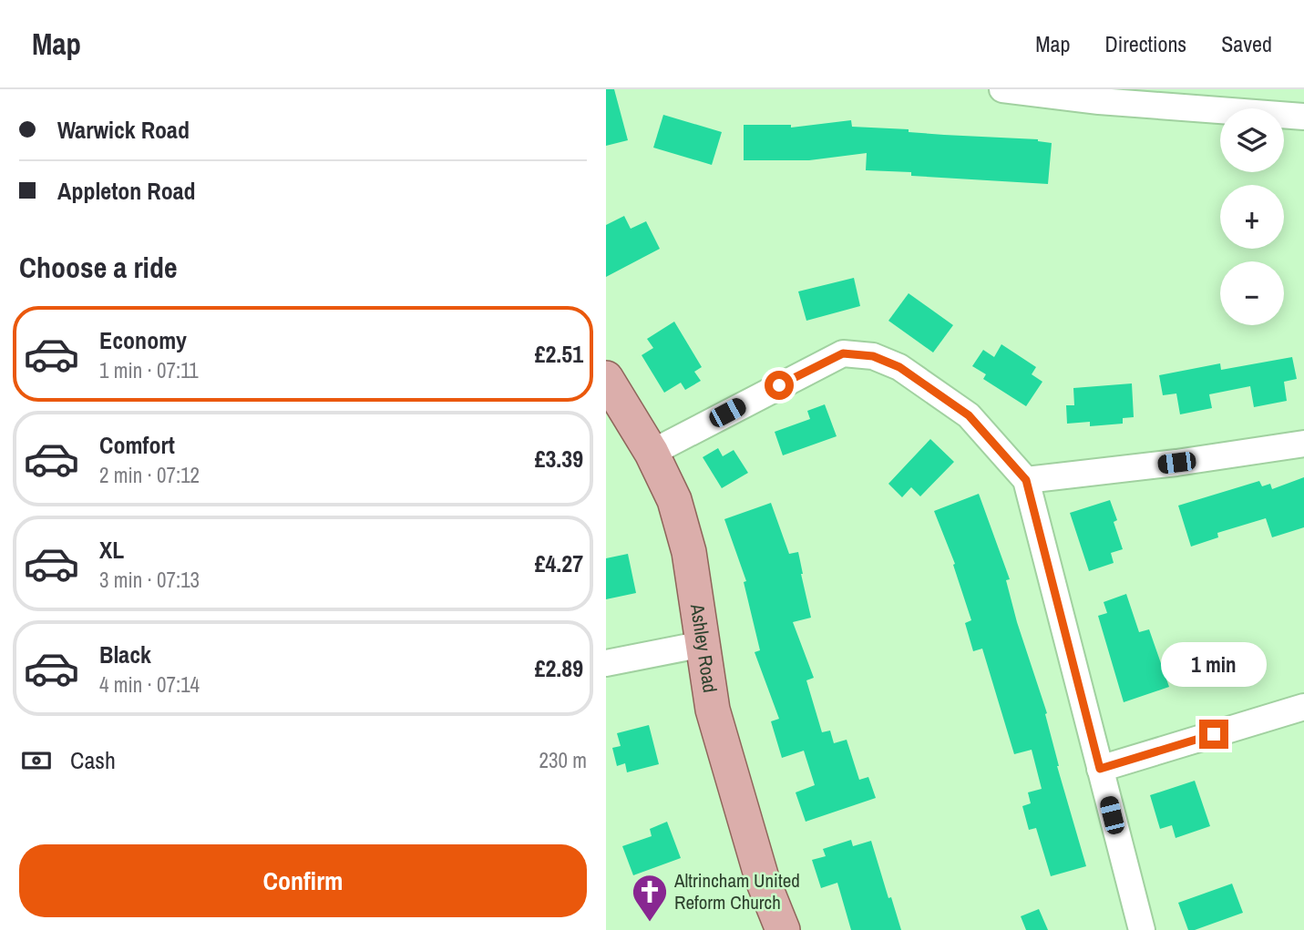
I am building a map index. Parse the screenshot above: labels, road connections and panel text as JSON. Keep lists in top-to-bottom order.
{
  "streets": {
    "main road": ["Ashley Road"]
  },
  "places": {
    "church": ["Altrincham United Reform Church"]
  },
  "page": {
    "header": "Map",
    "nav": ["Map", "Directions", "Saved"],
    "banner": ["Warwick Road", "Appleton Road"],
    "map_buttons": ["+", "−"],
    "heading": "Choose a ride",
    "list": [
      {
        "name": "Economy",
        "note": "1 min · 07:11",
        "value": "£2.51"
      },
      {
        "name": "Comfort",
        "note": "2 min · 07:12",
        "value": "£3.39"
      },
      {
        "name": "XL",
        "note": "3 min · 07:13",
        "value": "£4.27"
      },
      {
        "name": "Black",
        "note": "4 min · 07:14",
        "value": "£2.89"
      }
    ],
    "bubble": "1 min",
    "pay": ["Cash", "230 m"],
    "buttons": "Confirm"
  }
}
